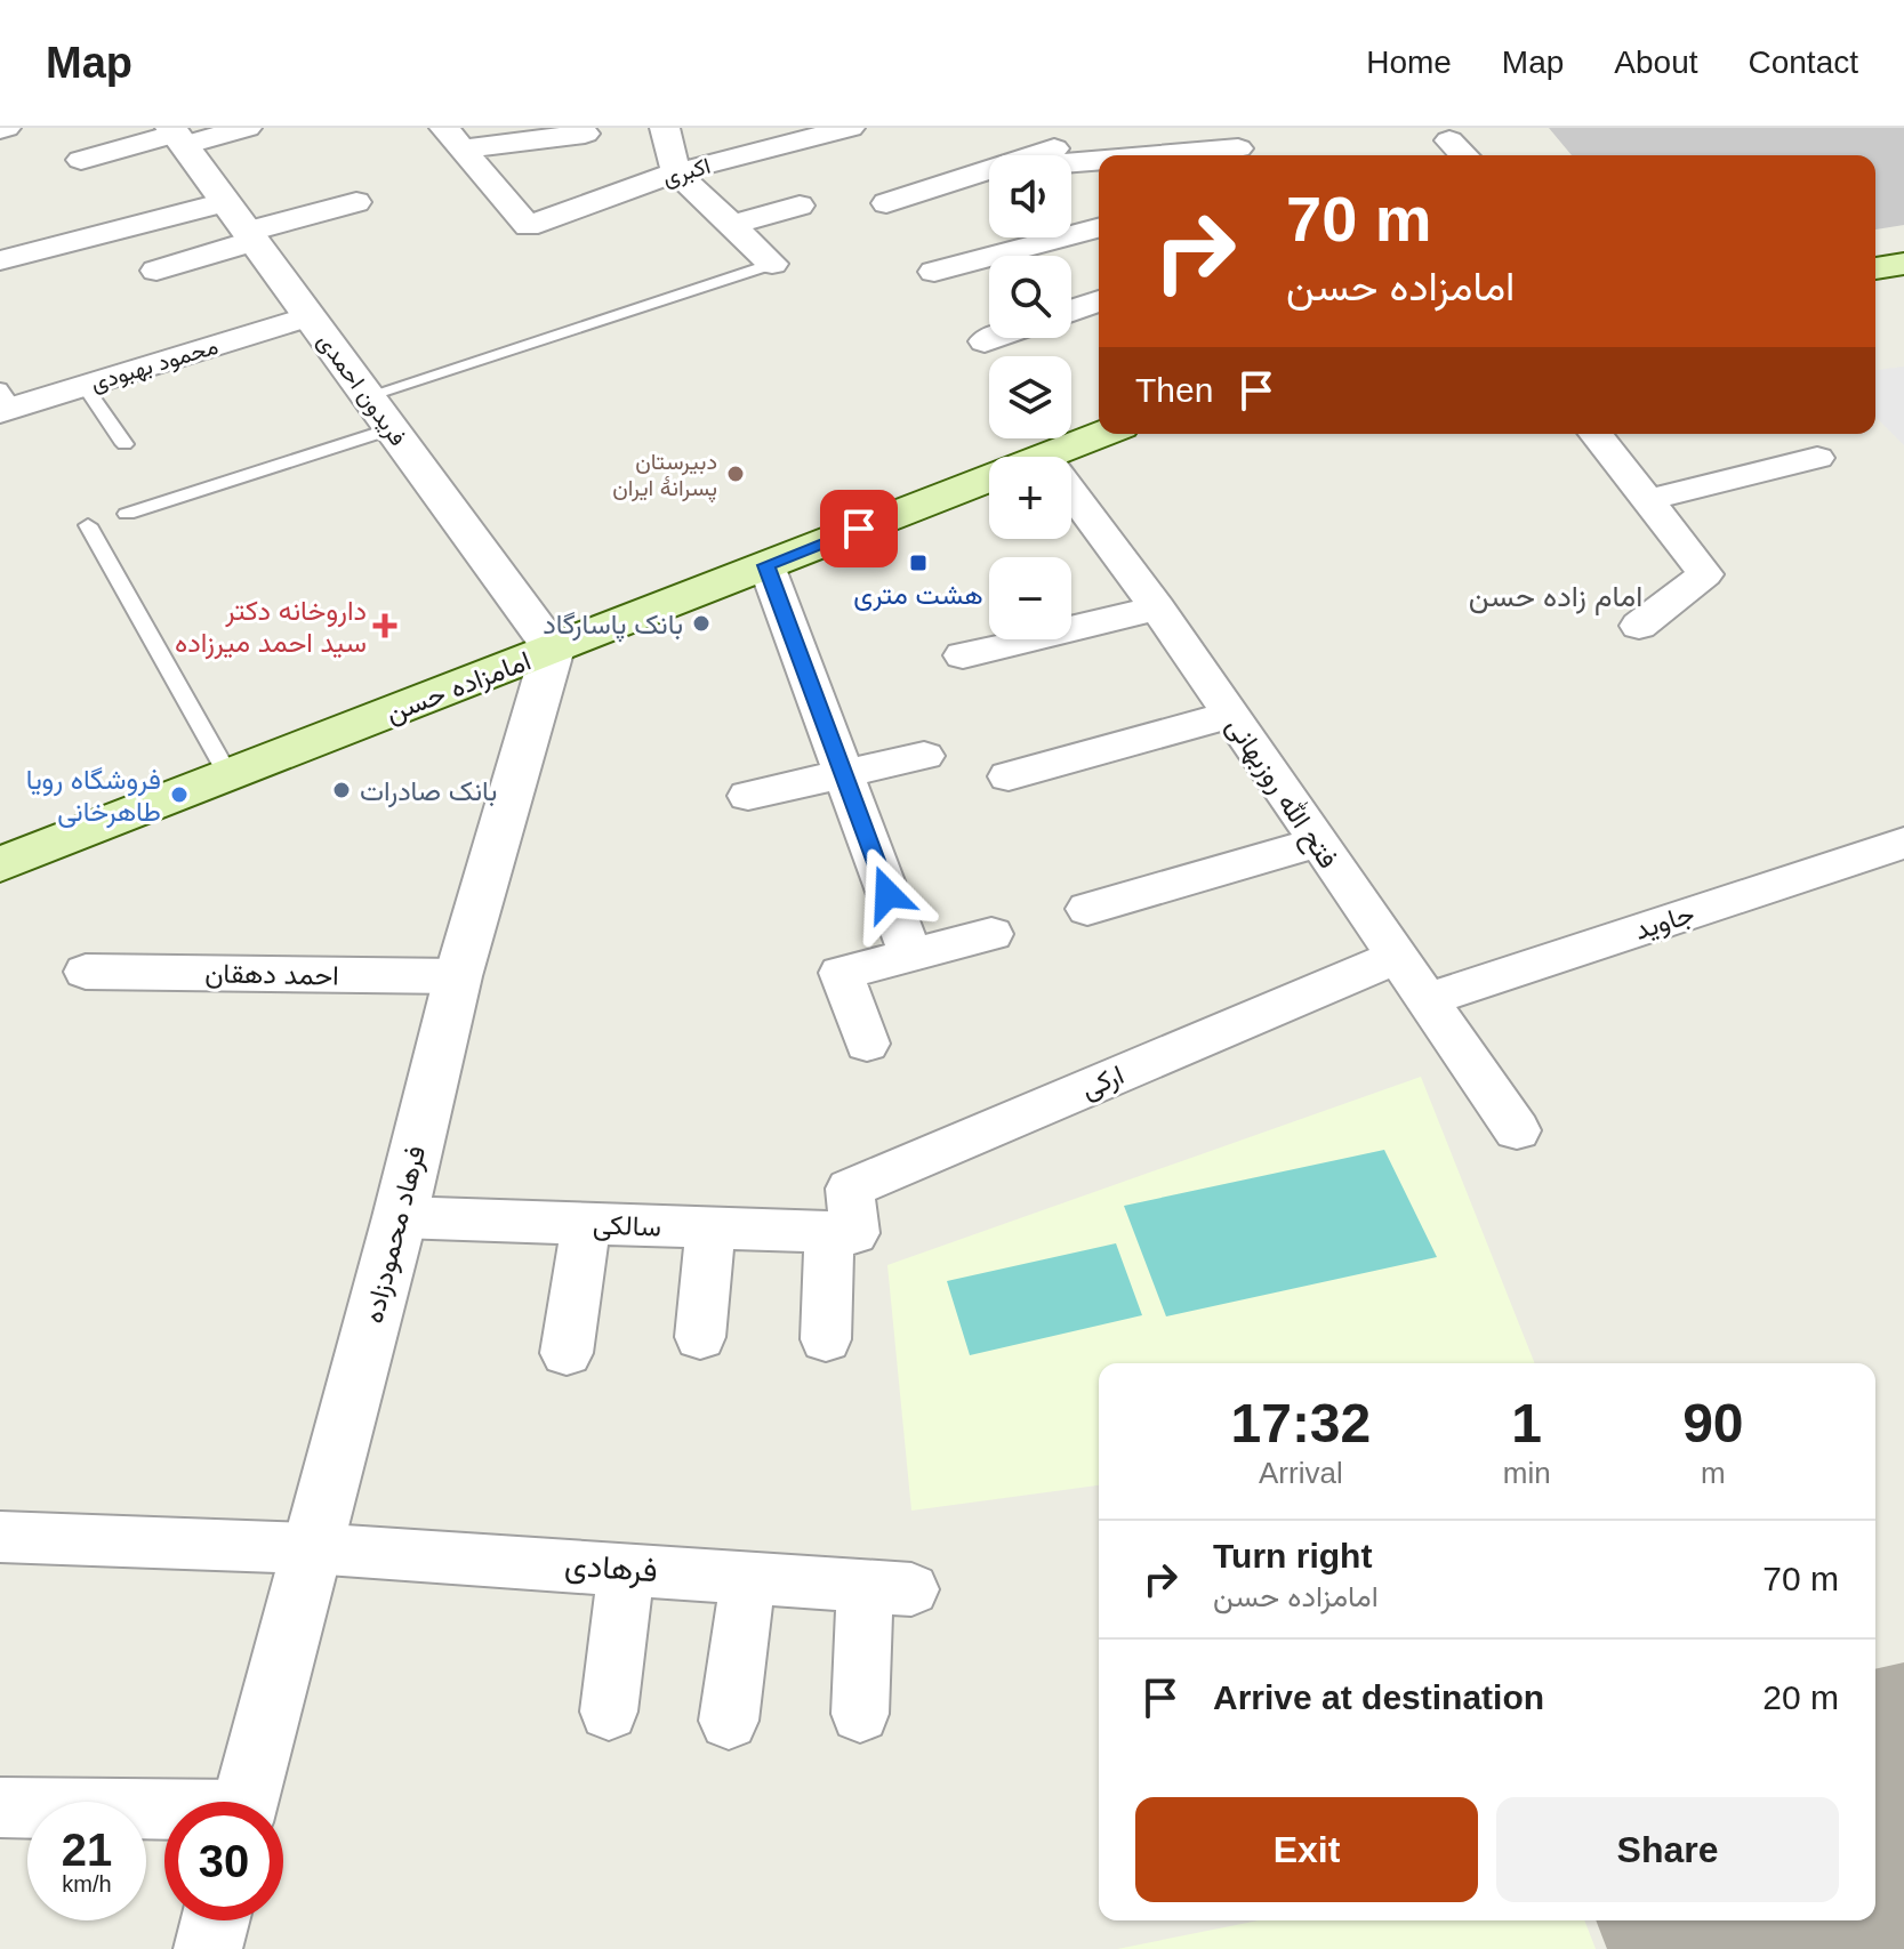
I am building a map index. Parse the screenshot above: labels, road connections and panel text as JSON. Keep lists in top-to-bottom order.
{
  "streets": {
    "main road": ["امامزاده حسن"],
    "street": [
      "اکبری",
      "محمود بهبودی",
      "فریدون احمدی",
      "فتح الله روزبهانی",
      "جاوید",
      "احمد دهقان",
      "ارکی",
      "سالکی",
      "فرهاد محمودزاده",
      "فرهادی"
    ]
  },
  "crossings": [
    ["محمود بهبودی", "فریدون احمدی"],
    ["فریدون احمدی", "امامزاده حسن"],
    ["فریدون احمدی", "فرهاد محمودزاده"],
    ["امامزاده حسن", "فرهاد محمودزاده"],
    ["فتح الله روزبهانی", "جاوید"],
    ["فتح الله روزبهانی", "ارکی"],
    ["احمد دهقان", "فرهاد محمودزاده"],
    ["ارکی", "سالکی"],
    ["سالکی", "فرهاد محمودزاده"],
    ["فرهاد محمودزاده", "فرهادی"]
  ],
  "districts": ["امام زاده حسن"],
  "places": {
    "other": [
      "دبیرستان پسرانهٔ ایران",
      "بانک پاسارگاد",
      "بانک صادرات",
      "فروشگاه رویا طاهرخانی"
    ],
    "transit": ["هشت متری"],
    "health": ["داروخانه دکتر سید احمد میرزاده"]
  },
  "page": {
    "header": "Map",
    "nav": [
      "Home",
      "Map",
      "About",
      "Contact"
    ],
    "map_buttons": ["+", "−"],
    "turn": ["70 m", "امامزاده حسن"],
    "then": "Then",
    "eta": [
      "17:32",
      "Arrival",
      "1",
      "min",
      "90",
      "m"
    ],
    "list": [
      {
        "name": "Turn right",
        "note": "امامزاده حسن",
        "value": "70 m"
      },
      {
        "name": "Arrive at destination",
        "value": "20 m"
      }
    ],
    "buttons": ["Exit", "Share"],
    "speed": "21 km/h",
    "limit": "30"
  }
}
